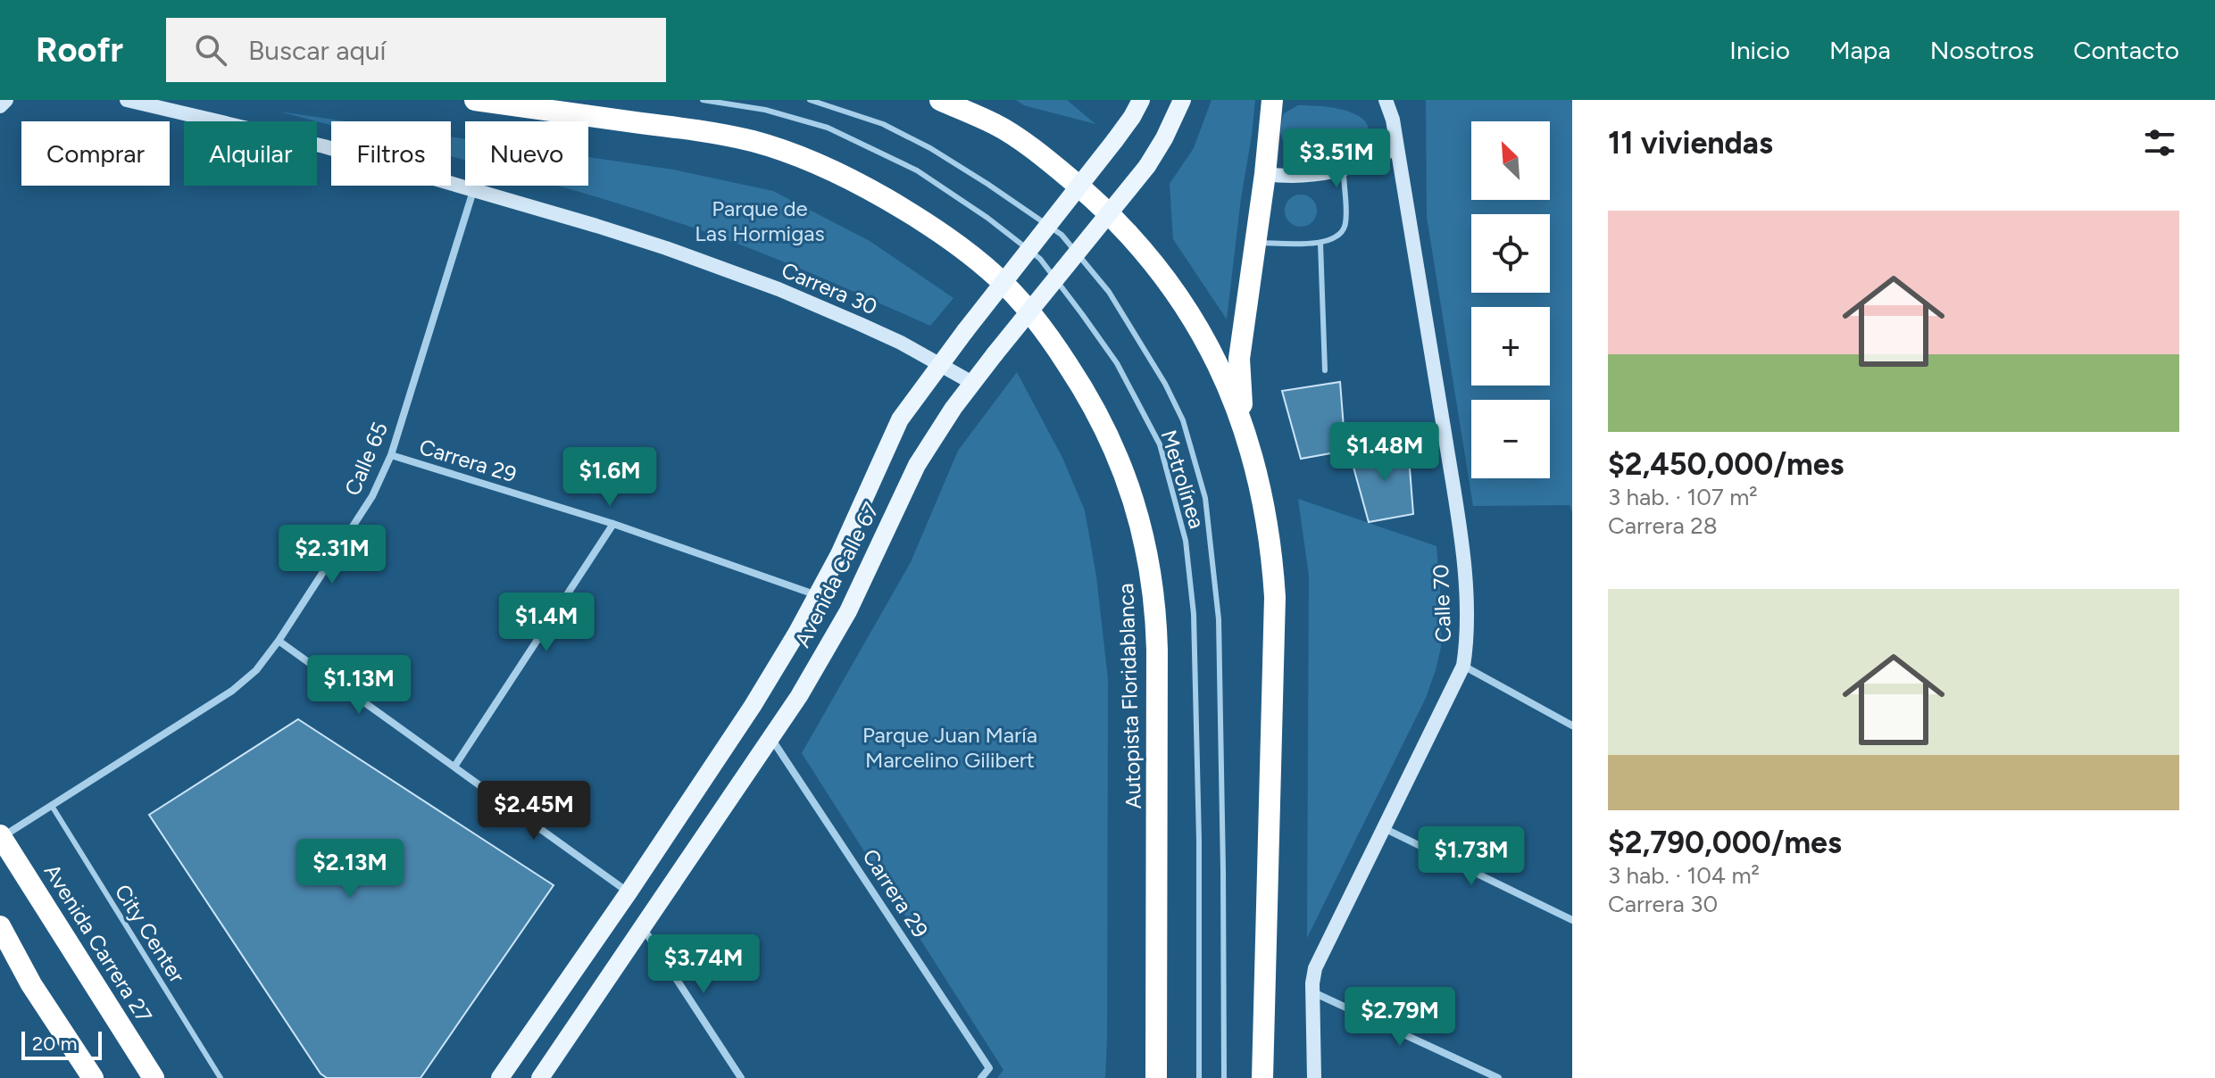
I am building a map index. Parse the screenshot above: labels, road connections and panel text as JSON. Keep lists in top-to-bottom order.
{
  "streets": {
    "highway": ["Autopista Floridablanca", "Avenida Carrera 27"],
    "main road": ["Avenida Calle 67"],
    "street": [
      "Carrera 30",
      "Calle 65",
      "Carrera 29",
      "Calle 70"
    ],
    "lane": ["Metrolínea", "City Center"]
  },
  "crossings": [
    ["Carrera 30", "Calle 65"],
    ["Carrera 30", "Avenida Calle 67"],
    ["Calle 65", "Carrera 29"],
    ["Calle 65", "City Center"],
    ["Calle 65", "Avenida Carrera 27"],
    ["Carrera 29", "Avenida Calle 67"]
  ],
  "parks": ["Parque de Las Hormigas", "Parque Juan María Marcelino Gilibert"],
  "scale_bar": "20 m",
  "north": "top left",
  "page": {
    "header": "Roofr",
    "search": "Buscar aquí",
    "nav": [
      "Inicio",
      "Mapa",
      "Nosotros",
      "Contacto"
    ],
    "heading": "11 viviendas",
    "map_buttons": ["+", "−"],
    "chip": [
      "Comprar",
      "Alquilar",
      "Filtros",
      "Nuevo"
    ],
    "price": [
      "$3.51M",
      "$1.48M",
      "$1.6M",
      "$2.31M",
      "$1.4M",
      "$1.13M",
      "$2.45M",
      "$1.73M",
      "$2.13M",
      "$3.74M",
      "$2.79M"
    ],
    "list": [
      {
        "name": "$2,450,000/mes",
        "note": "3 hab. · 107 m² · Carrera 28"
      },
      {
        "name": "$2,790,000/mes",
        "note": "3 hab. · 104 m² · Carrera 30"
      }
    ],
    "scale": "20 m"
  }
}
